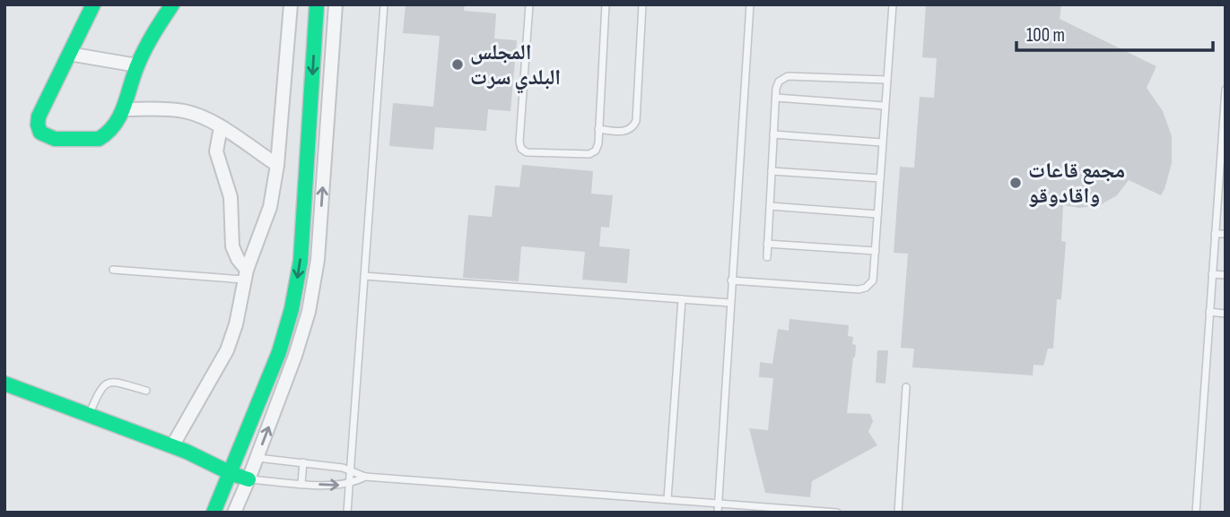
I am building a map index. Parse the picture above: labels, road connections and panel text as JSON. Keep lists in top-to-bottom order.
{
  "places": ["المجلس البلدي سرت", "مجمع قاعات واقادوقو"],
  "scale_bar": "100 m"
}
